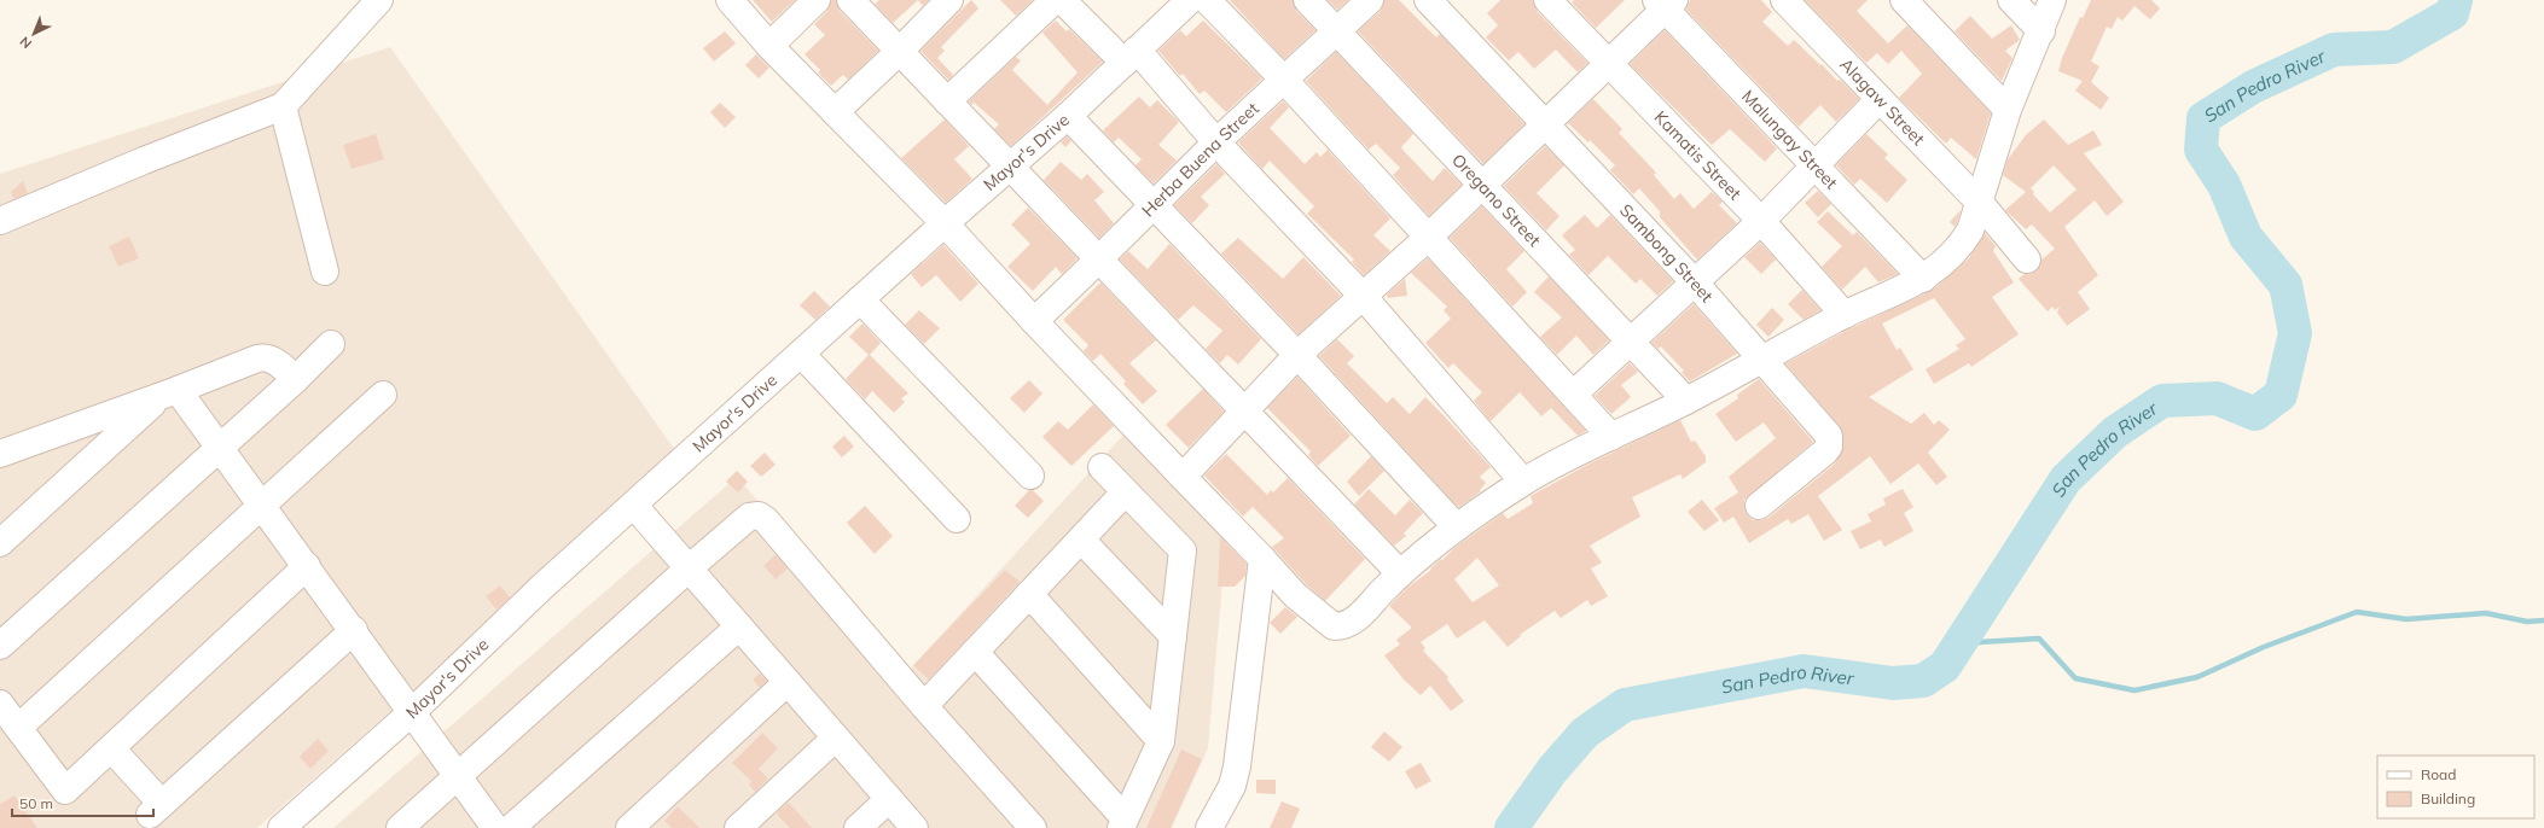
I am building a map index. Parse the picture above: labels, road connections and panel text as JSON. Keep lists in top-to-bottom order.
{
  "streets": {
    "street": [
      "Alagaw Street",
      "Malungay Street",
      "Mayor's Drive",
      "Kamatis Street",
      "Herba Buena Street",
      "Oregano Street",
      "Sambong Street"
    ]
  },
  "crossings": [
    ["Herba Buena Street", "Oregano Street"]
  ],
  "water": ["San Pedro River"],
  "legend": ["Road", "Building"],
  "scale_bar": "50 m",
  "north": "bottom left"
}
